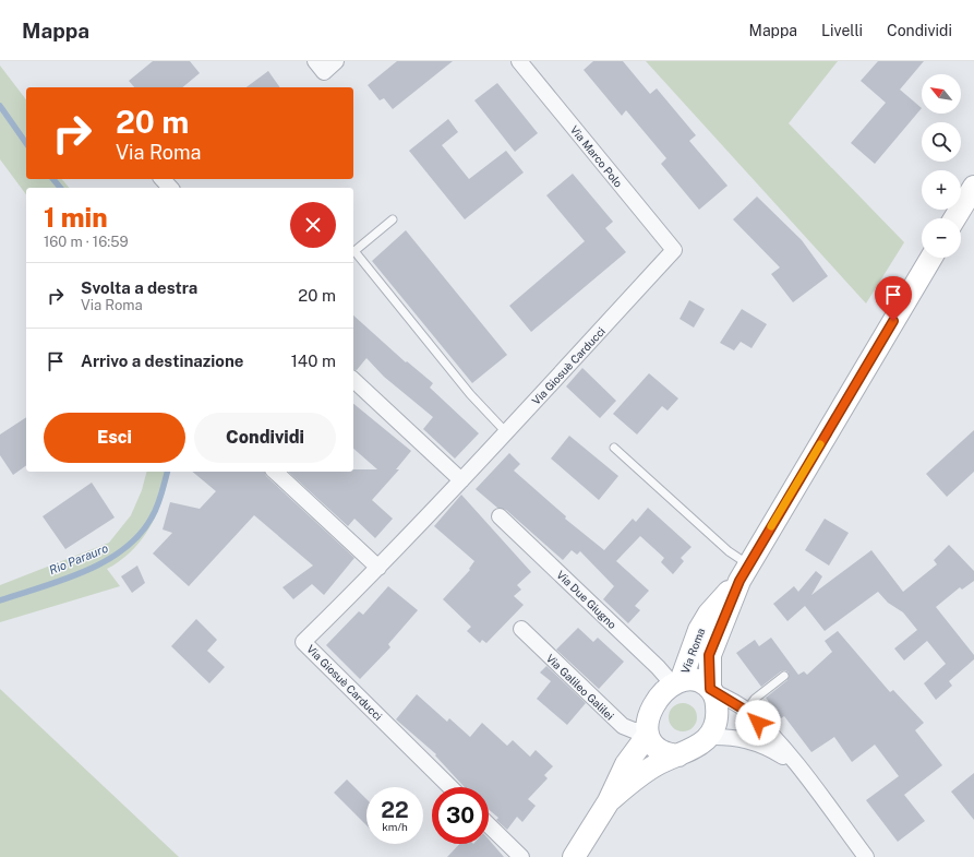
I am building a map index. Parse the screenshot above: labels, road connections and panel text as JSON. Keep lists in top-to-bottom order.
{
  "streets": {
    "street": [
      "Via Marco Polo",
      "Via Giosuè Carducci",
      "Via Due Giugno",
      "Via Roma",
      "Via Galileo Galilei"
    ]
  },
  "crossings": [
    ["Via Marco Polo", "Via Giosuè Carducci"],
    ["Via Due Giugno", "Via Roma"],
    ["Via Due Giugno", "Via Galileo Galilei"],
    ["Via Roma", "Via Galileo Galilei"]
  ],
  "water": ["Rio Parauro"],
  "north": "top left",
  "page": {
    "header": "Mappa",
    "nav": ["Mappa", "Livelli", "Condividi"],
    "map_buttons": ["+", "−"],
    "turn": ["20 m", "Via Roma"],
    "heading": ["1 min", "160 m · 16:59"],
    "list": [
      {
        "name": "Svolta a destra",
        "note": "Via Roma",
        "value": "20 m"
      },
      {
        "name": "Arrivo a destinazione",
        "value": "140 m"
      }
    ],
    "buttons": ["Esci", "Condividi"],
    "speed": "22 km/h",
    "limit": "30"
  }
}
